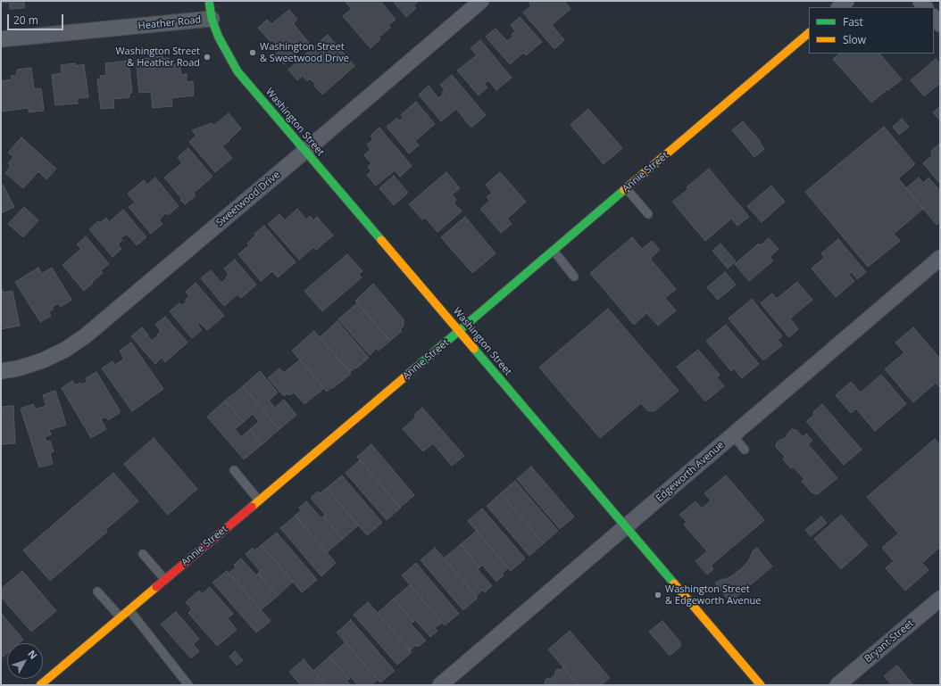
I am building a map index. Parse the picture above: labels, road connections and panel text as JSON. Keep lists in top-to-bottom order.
{
  "streets": {
    "street": [
      "Heather Road",
      "Washington Street",
      "Annie Street",
      "Sweetwood Drive",
      "Edgeworth Avenue",
      "Bryant Street"
    ]
  },
  "crossings": [
    ["Heather Road", "Washington Street"],
    ["Washington Street", "Annie Street"],
    ["Washington Street", "Sweetwood Drive"],
    ["Washington Street", "Edgeworth Avenue"]
  ],
  "places": ["Washington Street & Sweetwood Drive", "Washington Street & Heather Road", "Washington Street & Edgeworth Avenue"],
  "legend": ["Fast", "Slow"],
  "scale_bar": "20 m",
  "north": "top right"
}
